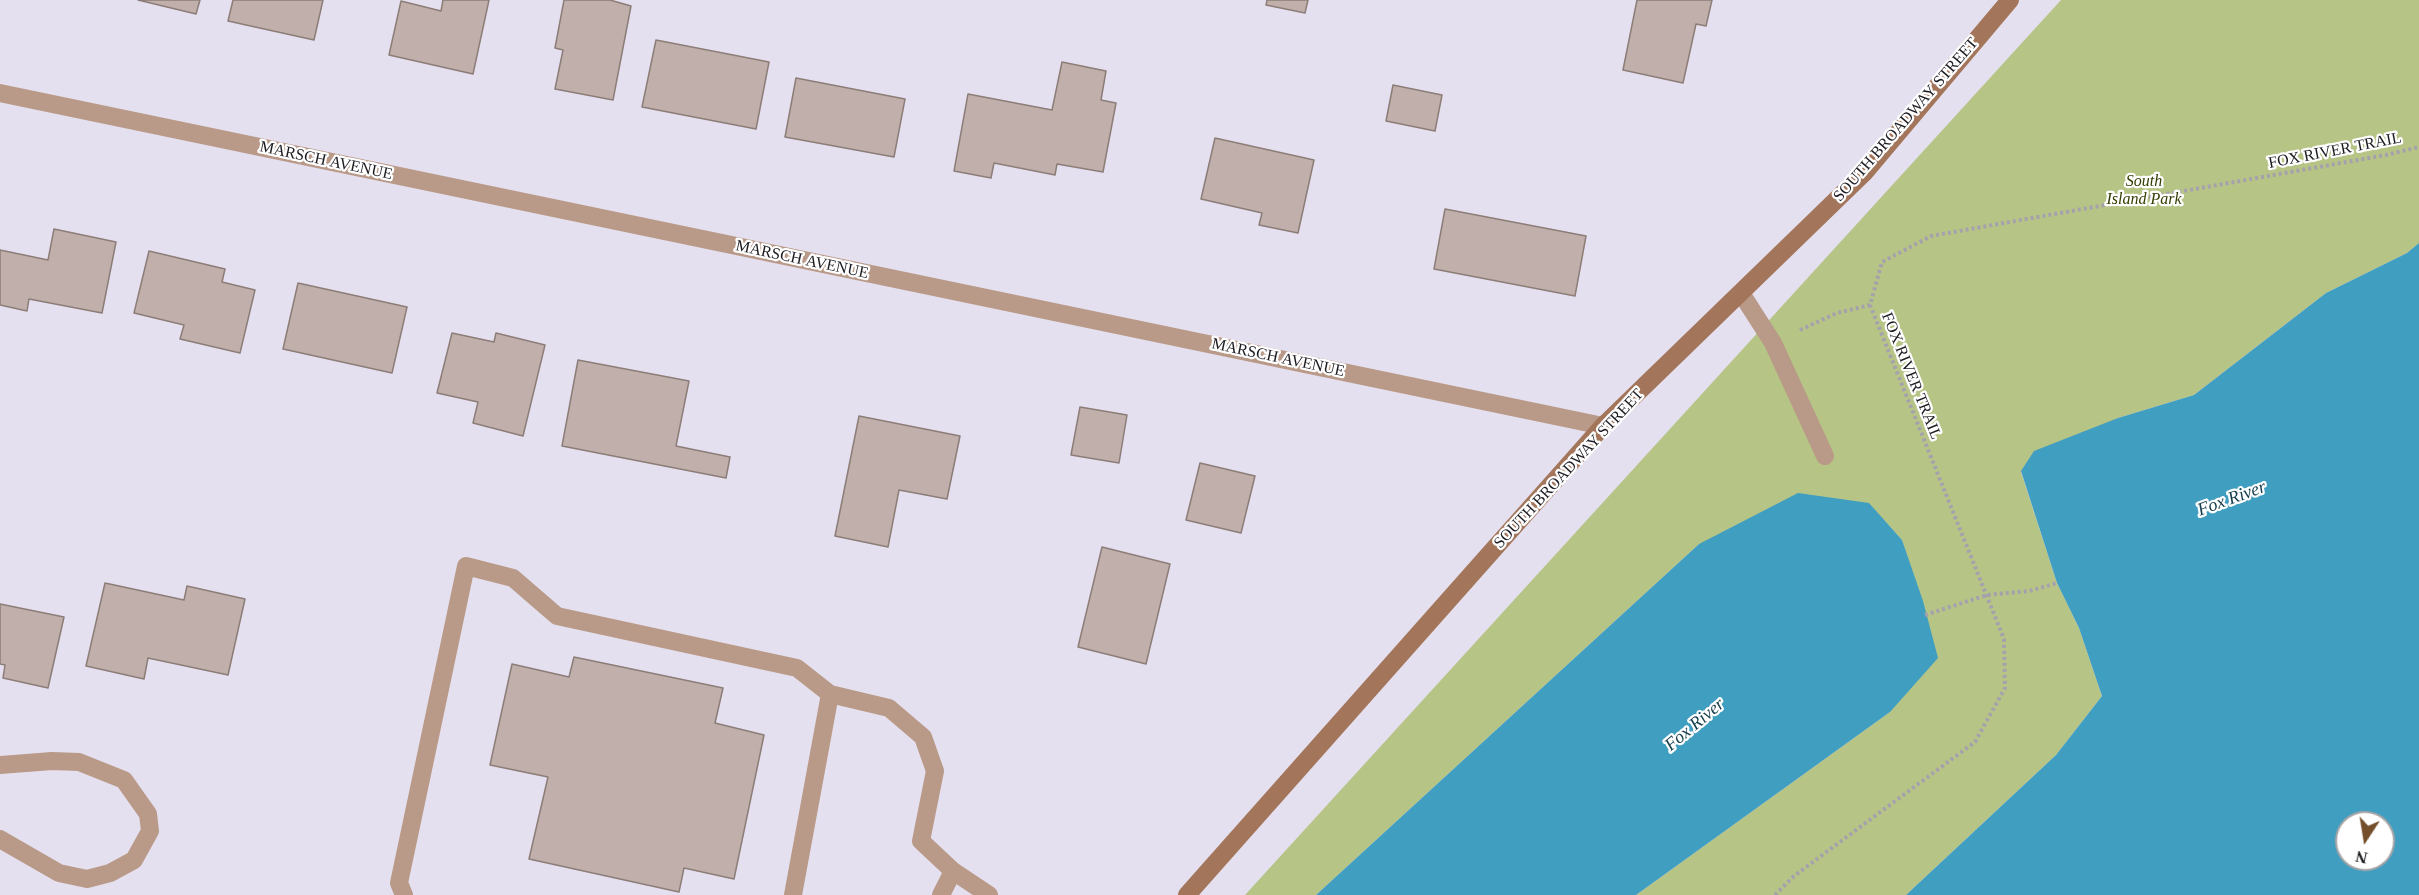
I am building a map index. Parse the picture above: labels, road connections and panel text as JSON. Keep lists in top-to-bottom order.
{
  "streets": {
    "street": ["SOUTH BROADWAY STREET", "MARSCH AVENUE"],
    "path": ["FOX RIVER TRAIL"]
  },
  "crossings": [
    ["SOUTH BROADWAY STREET", "MARSCH AVENUE"]
  ],
  "water": ["Fox River"],
  "parks": ["South Island Park"],
  "north": "bottom"
}
